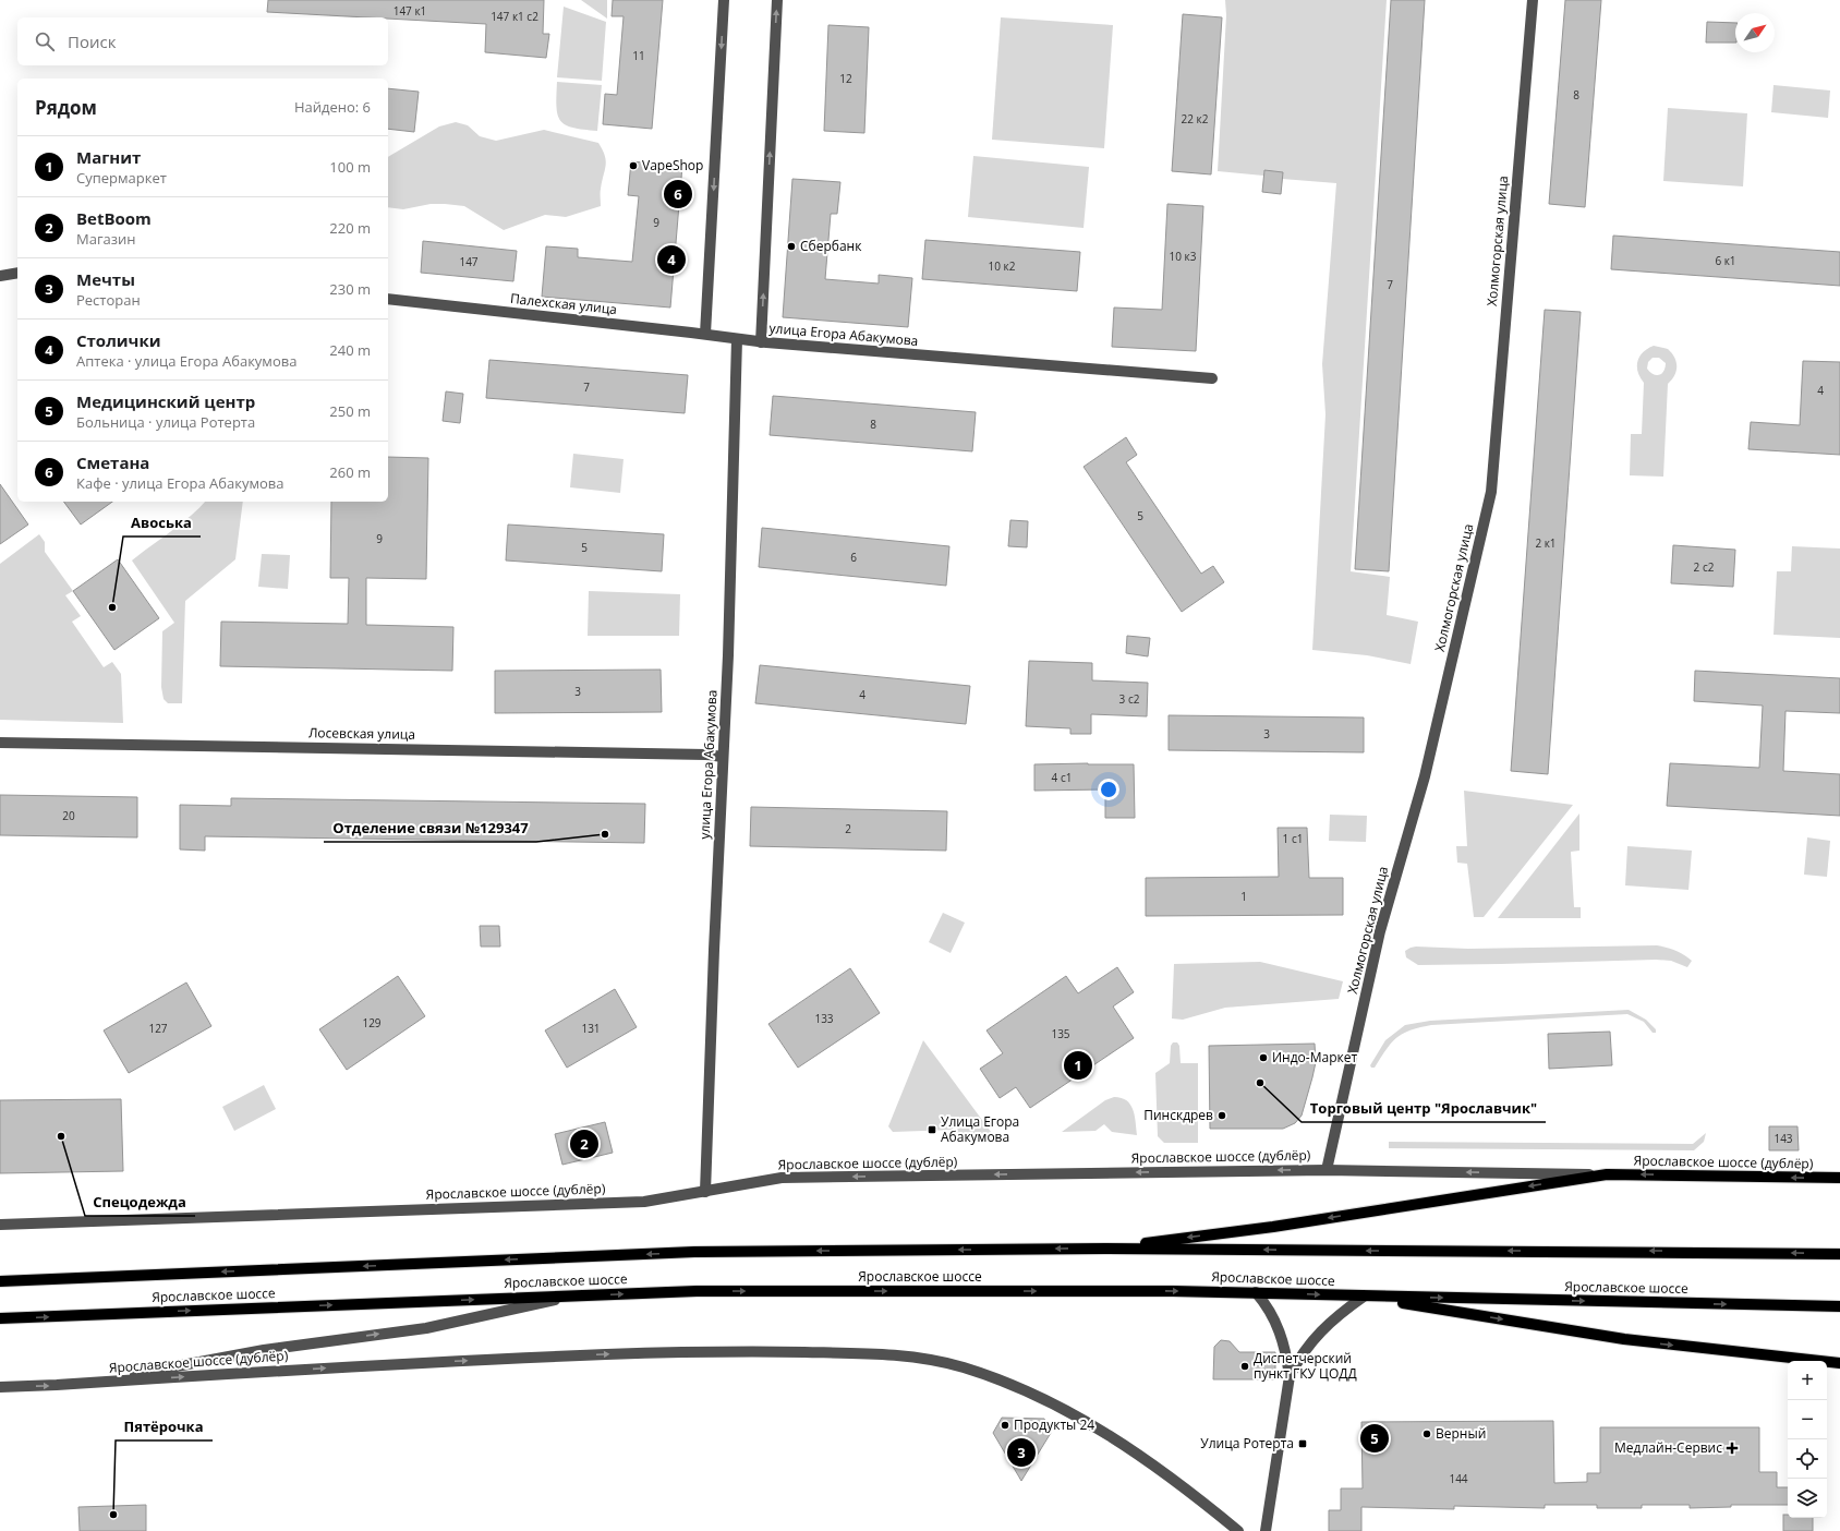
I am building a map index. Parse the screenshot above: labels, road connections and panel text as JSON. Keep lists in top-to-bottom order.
{
  "streets": {
    "main road": ["Ярославское шоссе (дублёр)", "Ярославское шоссе"],
    "street": [
      "Холмогорская улица",
      "Палехская улица",
      "улица Егора Абакумова",
      "Лосевская улица"
    ]
  },
  "crossings": [
    ["Холмогорская улица", "Ярославское шоссе (дублёр)"],
    ["Палехская улица", "улица Егора Абакумова"],
    ["улица Егора Абакумова", "Лосевская улица"],
    ["улица Егора Абакумова", "Ярославское шоссе (дублёр)"],
    ["Ярославское шоссе (дублёр)", "Ярославское шоссе"]
  ],
  "places": {
    "other": [
      "VapeShop",
      "Сбербанк",
      "Авоська",
      "Отделение связи №129347",
      "Индо-Маркет",
      "Торговый центр \"Ярославчик\"",
      "Пинскдрев",
      "Спецодежда",
      "Диспетчерский пункт ГКУ ЦОДД",
      "Продукты 24",
      "Верный",
      "Пятёрочка"
    ],
    "transit": ["Улица Егора Абакумова", "Улица Ротерта"],
    "health": ["Медлайн-Сервис"]
  },
  "house_numbers": [
    "147 к1",
    "147 к1 с2",
    "11",
    "12",
    "8",
    "22 к2",
    "9",
    "10 к3",
    "6 к1",
    "147",
    "10 к2",
    "7",
    "7",
    "4",
    "8",
    "5",
    "9",
    "2 к1",
    "5",
    "6",
    "2 с2",
    "3",
    "4",
    "3 с2",
    "3",
    "4 с1",
    "20",
    "2",
    "1 с1",
    "1",
    "133",
    "129",
    "127",
    "131",
    "135",
    "143",
    "144"
  ],
  "north": "top right",
  "page": {
    "search": "Поиск",
    "heading": ["Рядом", "Найдено: 6"],
    "list": [
      {
        "mark": "1",
        "name": "Магнит",
        "note": "Супермаркет",
        "value": "100 m"
      },
      {
        "mark": "2",
        "name": "BetBoom",
        "note": "Магазин",
        "value": "220 m"
      },
      {
        "mark": "3",
        "name": "Мечты",
        "note": "Ресторан",
        "value": "230 m"
      },
      {
        "mark": "4",
        "name": "Столички",
        "note": "Аптека · улица Егора Абакумова",
        "value": "240 m"
      },
      {
        "mark": "5",
        "name": "Медицинский центр",
        "note": "Больница · улица Ротерта",
        "value": "250 m"
      },
      {
        "mark": "6",
        "name": "Сметана",
        "note": "Кафе · улица Егора Абакумова",
        "value": "260 m"
      }
    ],
    "pins": [
      "6",
      "4",
      "1",
      "2",
      "5",
      "3"
    ],
    "map_buttons": ["+", "−"]
  }
}
